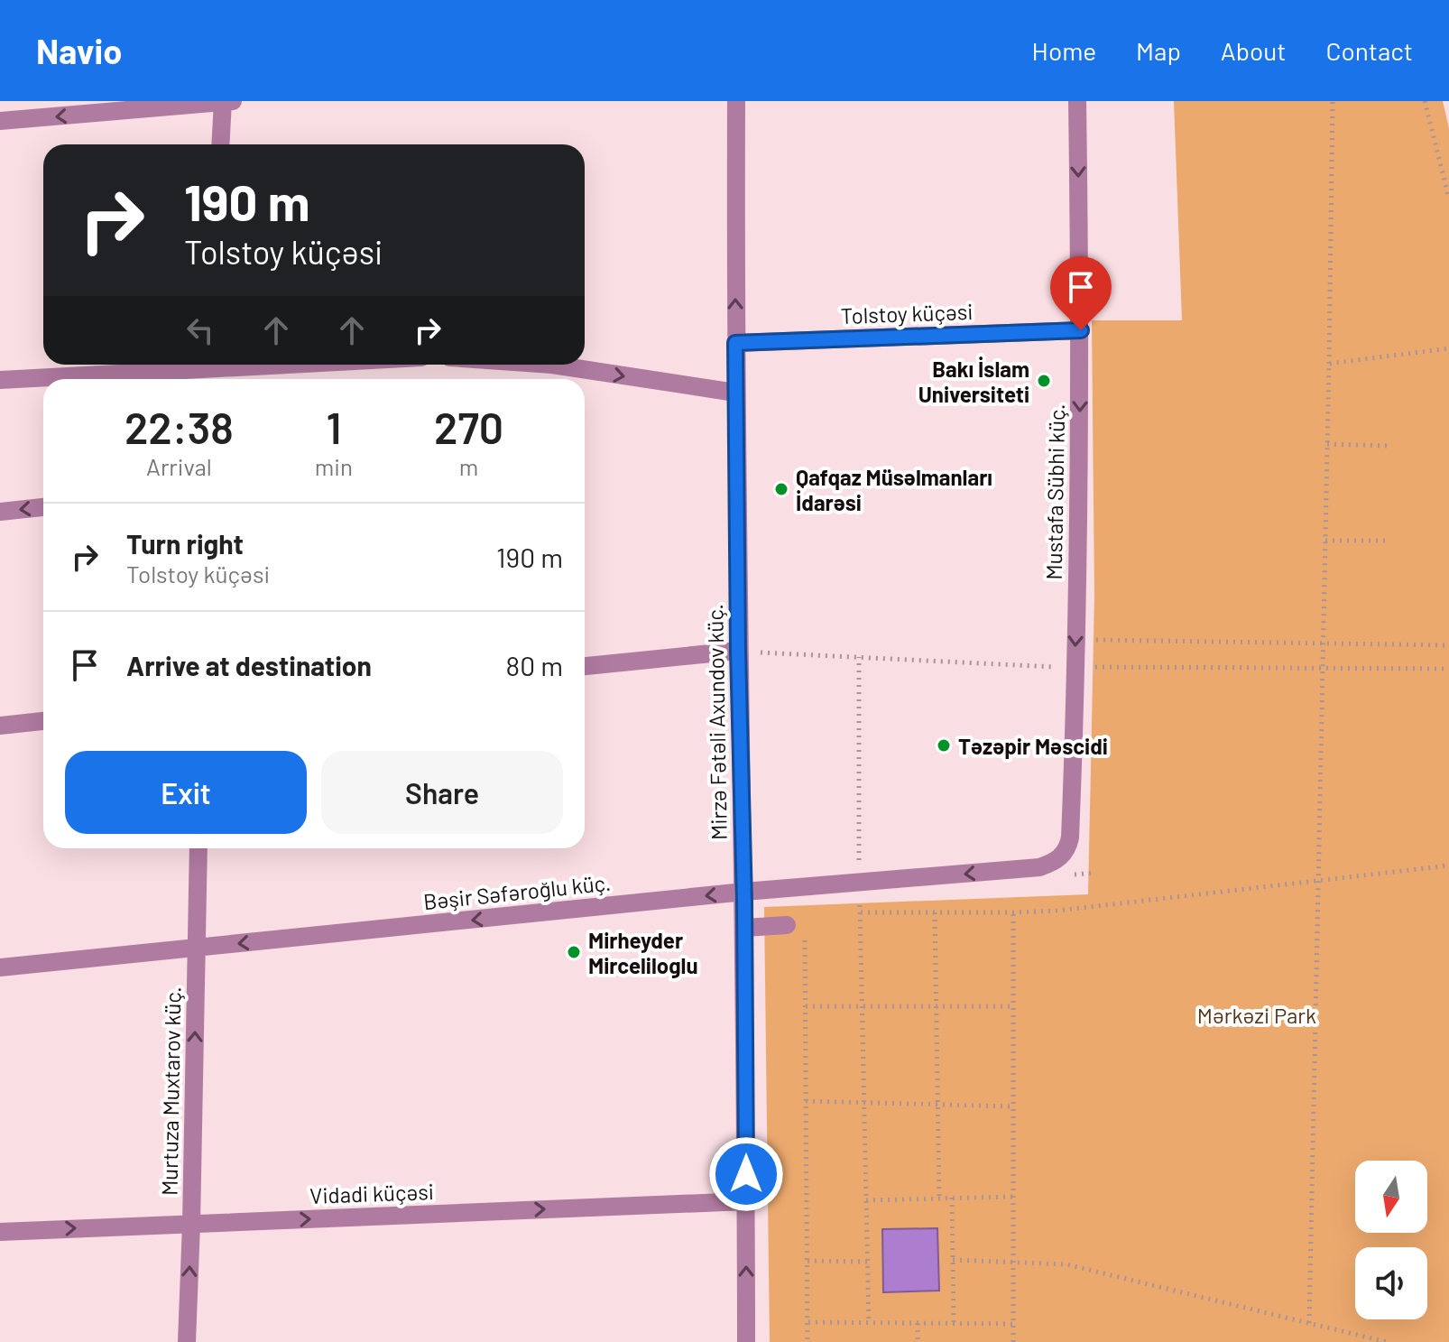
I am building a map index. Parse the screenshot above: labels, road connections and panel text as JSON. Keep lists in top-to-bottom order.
{
  "streets": {
    "street": [
      "Tolstoy küçəsi",
      "Mustafa Sübhi küç.",
      "Mirzə Fətəli Axundov küç.",
      "Bəşir Səfəroğlu küç.",
      "Murtuza Muxtarov küç.",
      "Vidadi küçəsi"
    ]
  },
  "crossings": [
    ["Tolstoy küçəsi", "Mustafa Sübhi küç."],
    ["Tolstoy küçəsi", "Mirzə Fətəli Axundov küç."],
    ["Mustafa Sübhi küç.", "Bəşir Səfəroğlu küç."],
    ["Mirzə Fətəli Axundov küç.", "Bəşir Səfəroğlu küç."],
    ["Mirzə Fətəli Axundov küç.", "Vidadi küçəsi"],
    ["Bəşir Səfəroğlu küç.", "Murtuza Muxtarov küç."],
    ["Murtuza Muxtarov küç.", "Vidadi küçəsi"]
  ],
  "one_way": [
    "Mustafa Sübhi küç.",
    "Bəşir Səfəroğlu küç.",
    "Murtuza Muxtarov küç.",
    "Vidadi küçəsi"
  ],
  "parks": ["Mərkəzi Park"],
  "places": [
    "Bakı İslam Universiteti",
    "Qafqaz Müsəlmanları İdarəsi",
    "Təzəpir Məscidi",
    "Mirheyder Mirceliloglu"
  ],
  "north": "bottom",
  "page": {
    "header": "Navio",
    "nav": [
      "Home",
      "Map",
      "About",
      "Contact"
    ],
    "turn": ["190 m", "Tolstoy küçəsi"],
    "eta": [
      "22:38",
      "Arrival",
      "1",
      "min",
      "270",
      "m"
    ],
    "list": [
      {
        "name": "Turn right",
        "note": "Tolstoy küçəsi",
        "value": "190 m"
      },
      {
        "name": "Arrive at destination",
        "value": "80 m"
      }
    ],
    "buttons": ["Exit", "Share"]
  }
}
